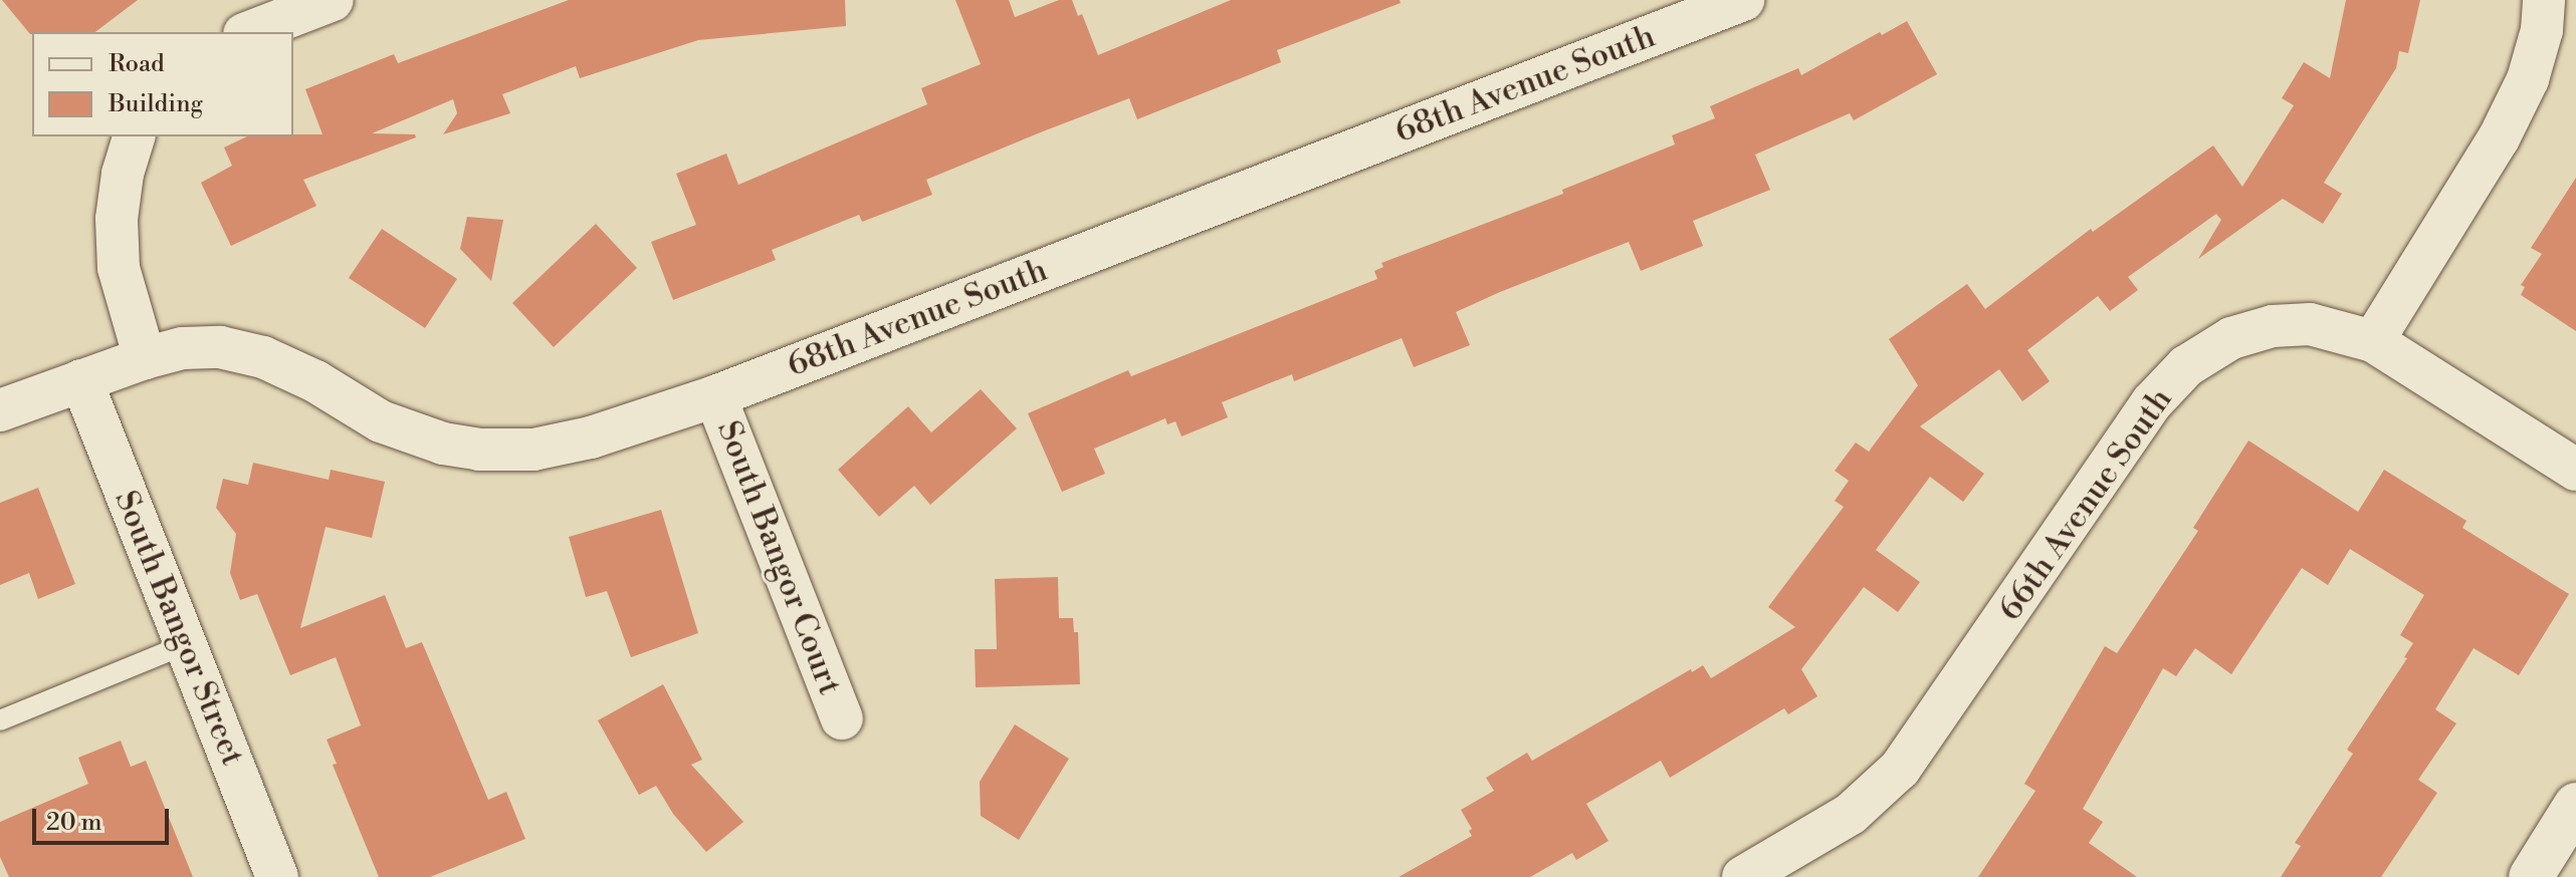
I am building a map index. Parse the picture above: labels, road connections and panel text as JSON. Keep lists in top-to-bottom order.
{
  "streets": {
    "street": [
      "68th Avenue South",
      "66th Avenue South",
      "South Bangor Court",
      "South Bangor Street"
    ]
  },
  "crossings": [
    ["68th Avenue South", "South Bangor Court"],
    ["68th Avenue South", "South Bangor Street"]
  ],
  "legend": ["Road", "Building"],
  "scale_bar": "20 m"
}
